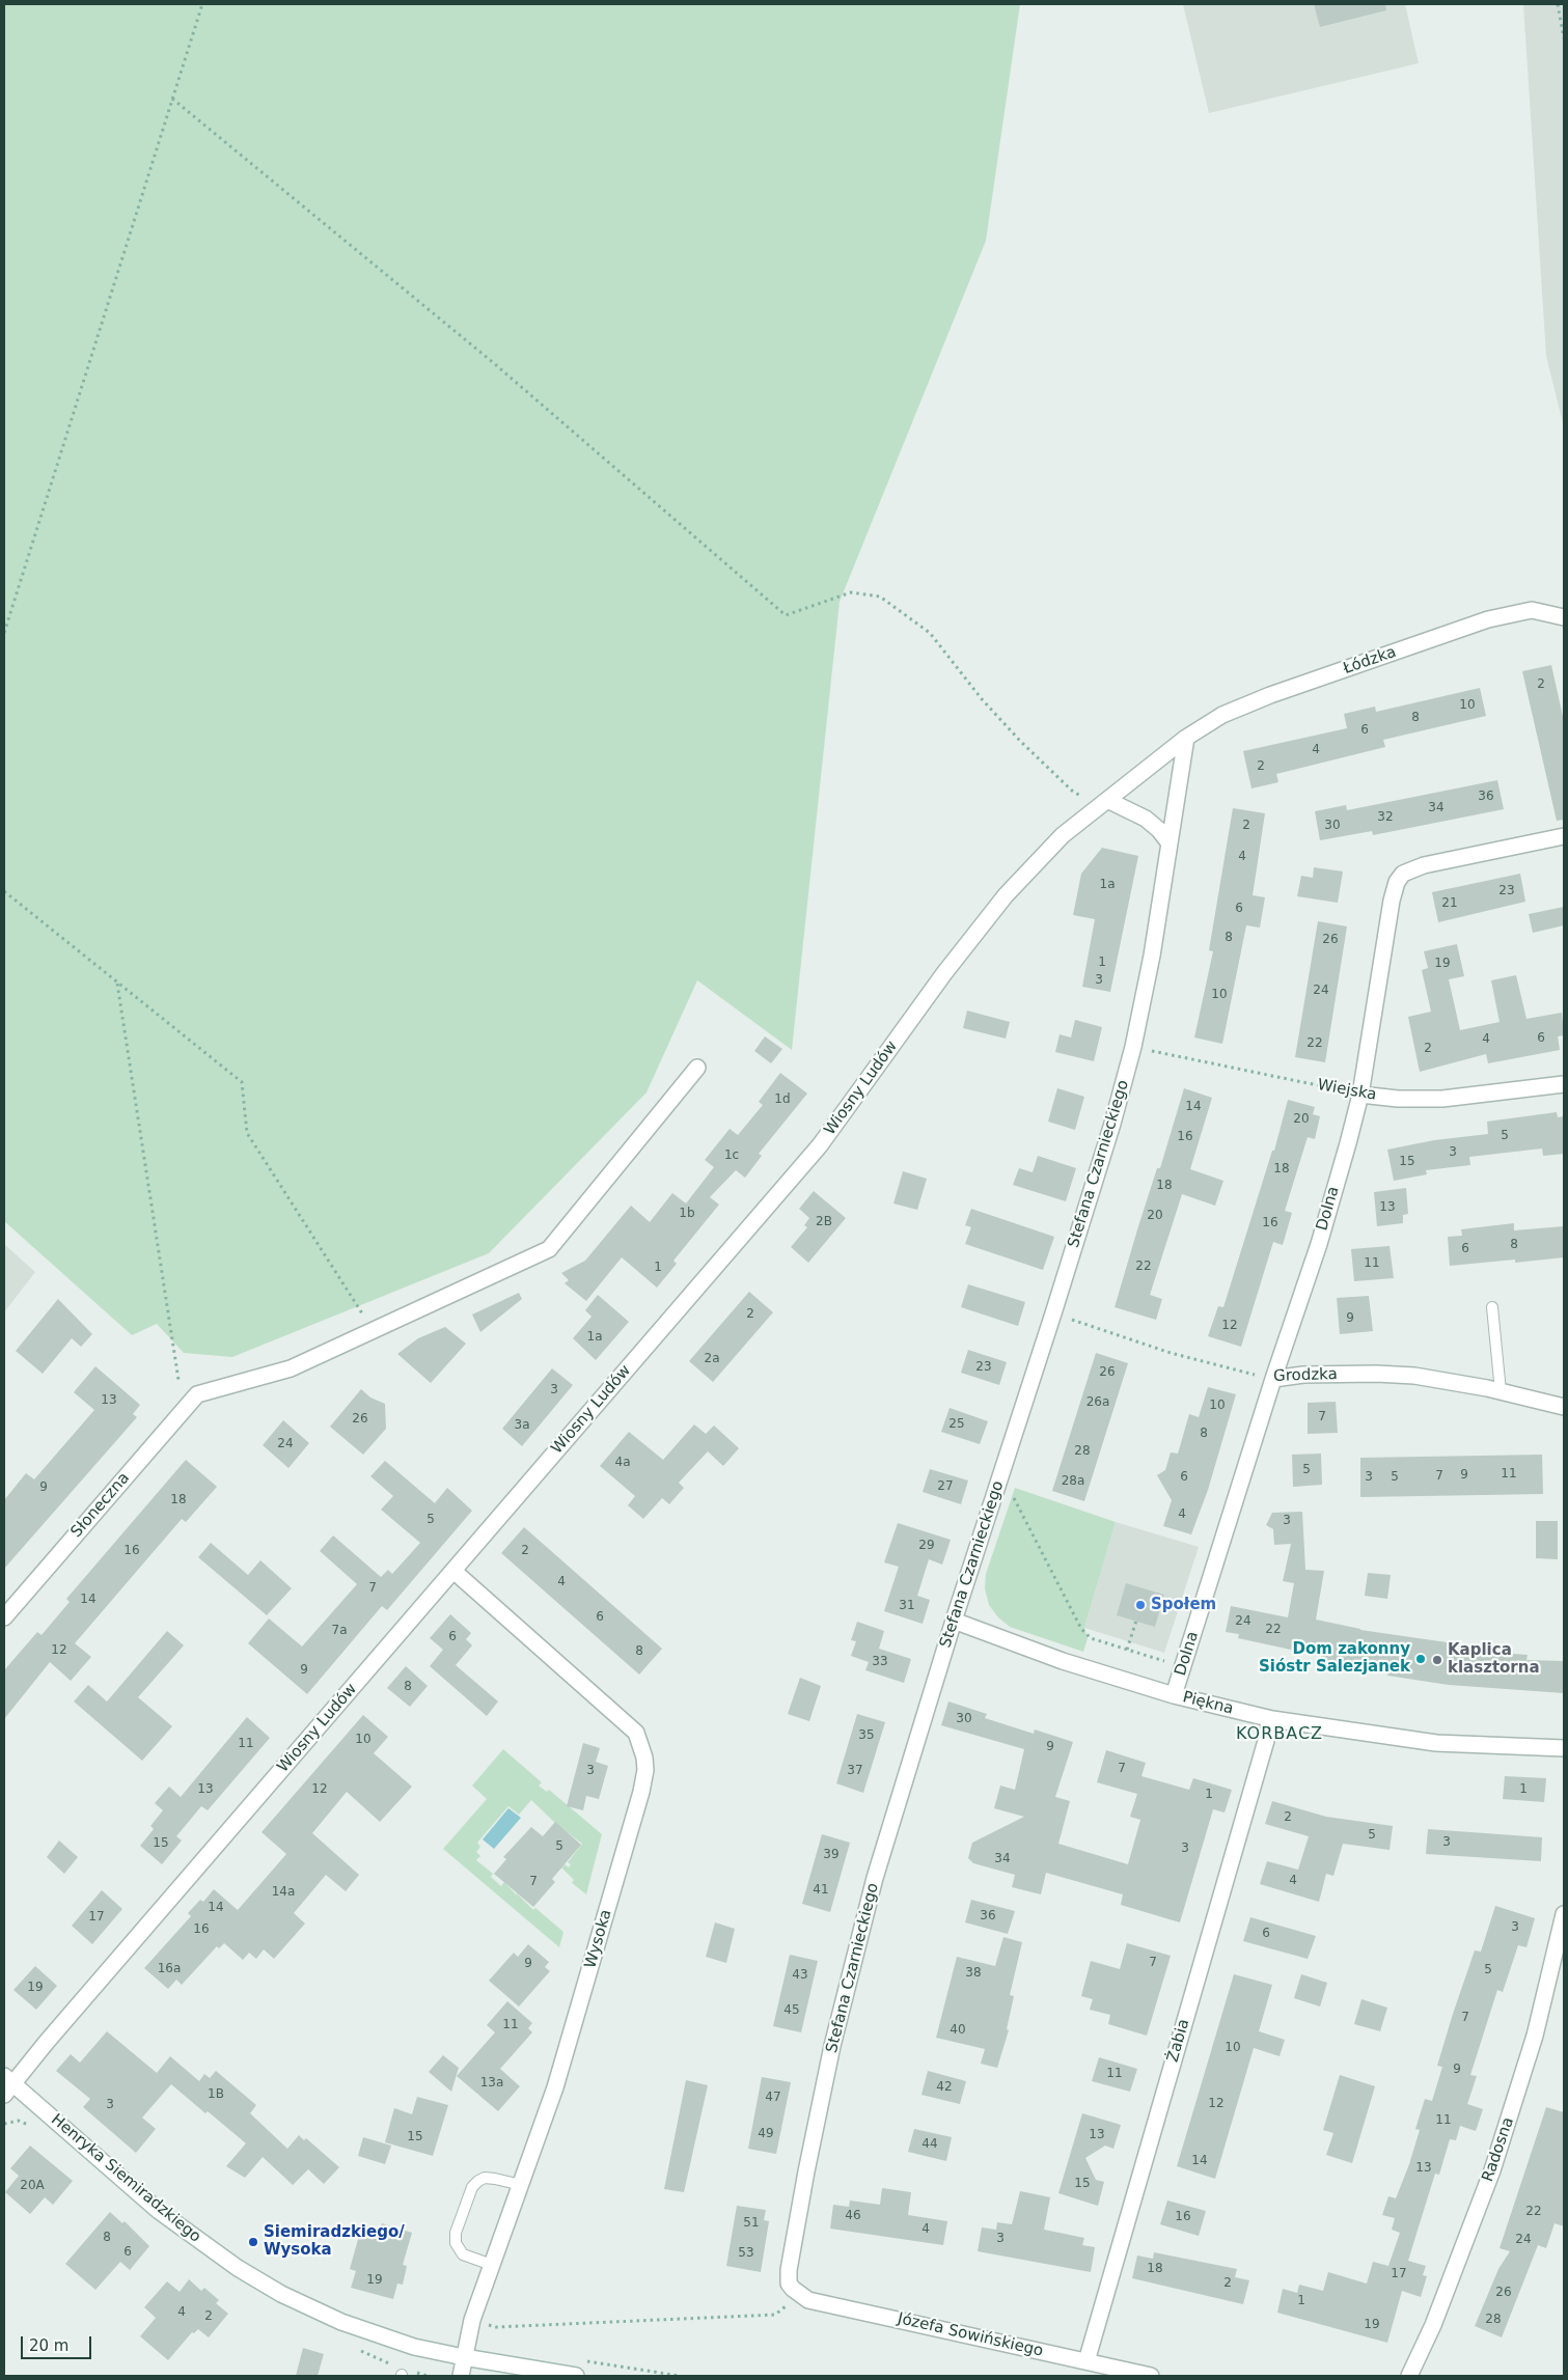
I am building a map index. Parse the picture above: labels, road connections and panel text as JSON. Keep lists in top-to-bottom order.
{
  "streets": {
    "street": [
      "Łódzka",
      "Wiosny Ludów",
      "Wiejska",
      "Stefana Czarnieckiego",
      "Dolna",
      "Grodzka",
      "Słoneczna",
      "Piękna",
      "Wysoka",
      "Żabia",
      "Radosna",
      "Henryka Siemiradzkiego",
      "Józefa Sowińskiego"
    ]
  },
  "crossings": [
    ["Łódzka", "Wiosny Ludów"],
    ["Łódzka", "Stefana Czarnieckiego"],
    ["Wiosny Ludów", "Stefana Czarnieckiego"],
    ["Wiosny Ludów", "Wysoka"],
    ["Wiosny Ludów", "Henryka Siemiradzkiego"],
    ["Wiejska", "Stefana Czarnieckiego"],
    ["Wiejska", "Dolna"],
    ["Stefana Czarnieckiego", "Grodzka"],
    ["Stefana Czarnieckiego", "Piękna"],
    ["Stefana Czarnieckiego", "Józefa Sowińskiego"],
    ["Dolna", "Grodzka"],
    ["Dolna", "Piękna"],
    ["Piękna", "Żabia"],
    ["Wysoka", "Henryka Siemiradzkiego"],
    ["Żabia", "Józefa Sowińskiego"]
  ],
  "districts": ["KORBACZ"],
  "places": [
    "Społem",
    "Dom zakonny Sióstr Salezjanek",
    "Kaplica klasztorna",
    "Siemiradzkiego/ Wysoka"
  ],
  "house_numbers": [
    "2",
    "10",
    "8",
    "6",
    "4",
    "2",
    "36",
    "34",
    "32",
    "2",
    "30",
    "4",
    "1a",
    "23",
    "21",
    "6",
    "8",
    "26",
    "1",
    "19",
    "3",
    "24",
    "10",
    "6",
    "4",
    "22",
    "2",
    "1d",
    "14",
    "20",
    "5",
    "16",
    "3",
    "1c",
    "15",
    "18",
    "18",
    "13",
    "1b",
    "20",
    "2B",
    "16",
    "8",
    "6",
    "11",
    "22",
    "1",
    "2",
    "9",
    "12",
    "1a",
    "2a",
    "23",
    "26",
    "3",
    "13",
    "26a",
    "10",
    "7",
    "26",
    "25",
    "3a",
    "8",
    "24",
    "28",
    "4a",
    "5",
    "11",
    "9",
    "7",
    "6",
    "3",
    "5",
    "28a",
    "27",
    "9",
    "18",
    "4",
    "5",
    "3",
    "29",
    "16",
    "2",
    "4",
    "7",
    "14",
    "31",
    "6",
    "24",
    "22",
    "7a",
    "6",
    "12",
    "8",
    "33",
    "9",
    "8",
    "30",
    "35",
    "10",
    "11",
    "9",
    "7",
    "3",
    "37",
    "13",
    "12",
    "1",
    "1",
    "2",
    "5",
    "3",
    "15",
    "5",
    "3",
    "39",
    "34",
    "4",
    "7",
    "41",
    "14a",
    "14",
    "36",
    "17",
    "3",
    "16",
    "6",
    "7",
    "9",
    "16a",
    "5",
    "38",
    "43",
    "19",
    "45",
    "7",
    "11",
    "40",
    "10",
    "9",
    "11",
    "13a",
    "42",
    "1B",
    "47",
    "12",
    "3",
    "11",
    "49",
    "13",
    "15",
    "44",
    "14",
    "13",
    "15",
    "20A",
    "22",
    "46",
    "16",
    "51",
    "4",
    "8",
    "3",
    "24",
    "6",
    "53",
    "18",
    "17",
    "19",
    "2",
    "26",
    "1",
    "4",
    "2",
    "28",
    "19"
  ],
  "scale_bar": "20 m"
}
